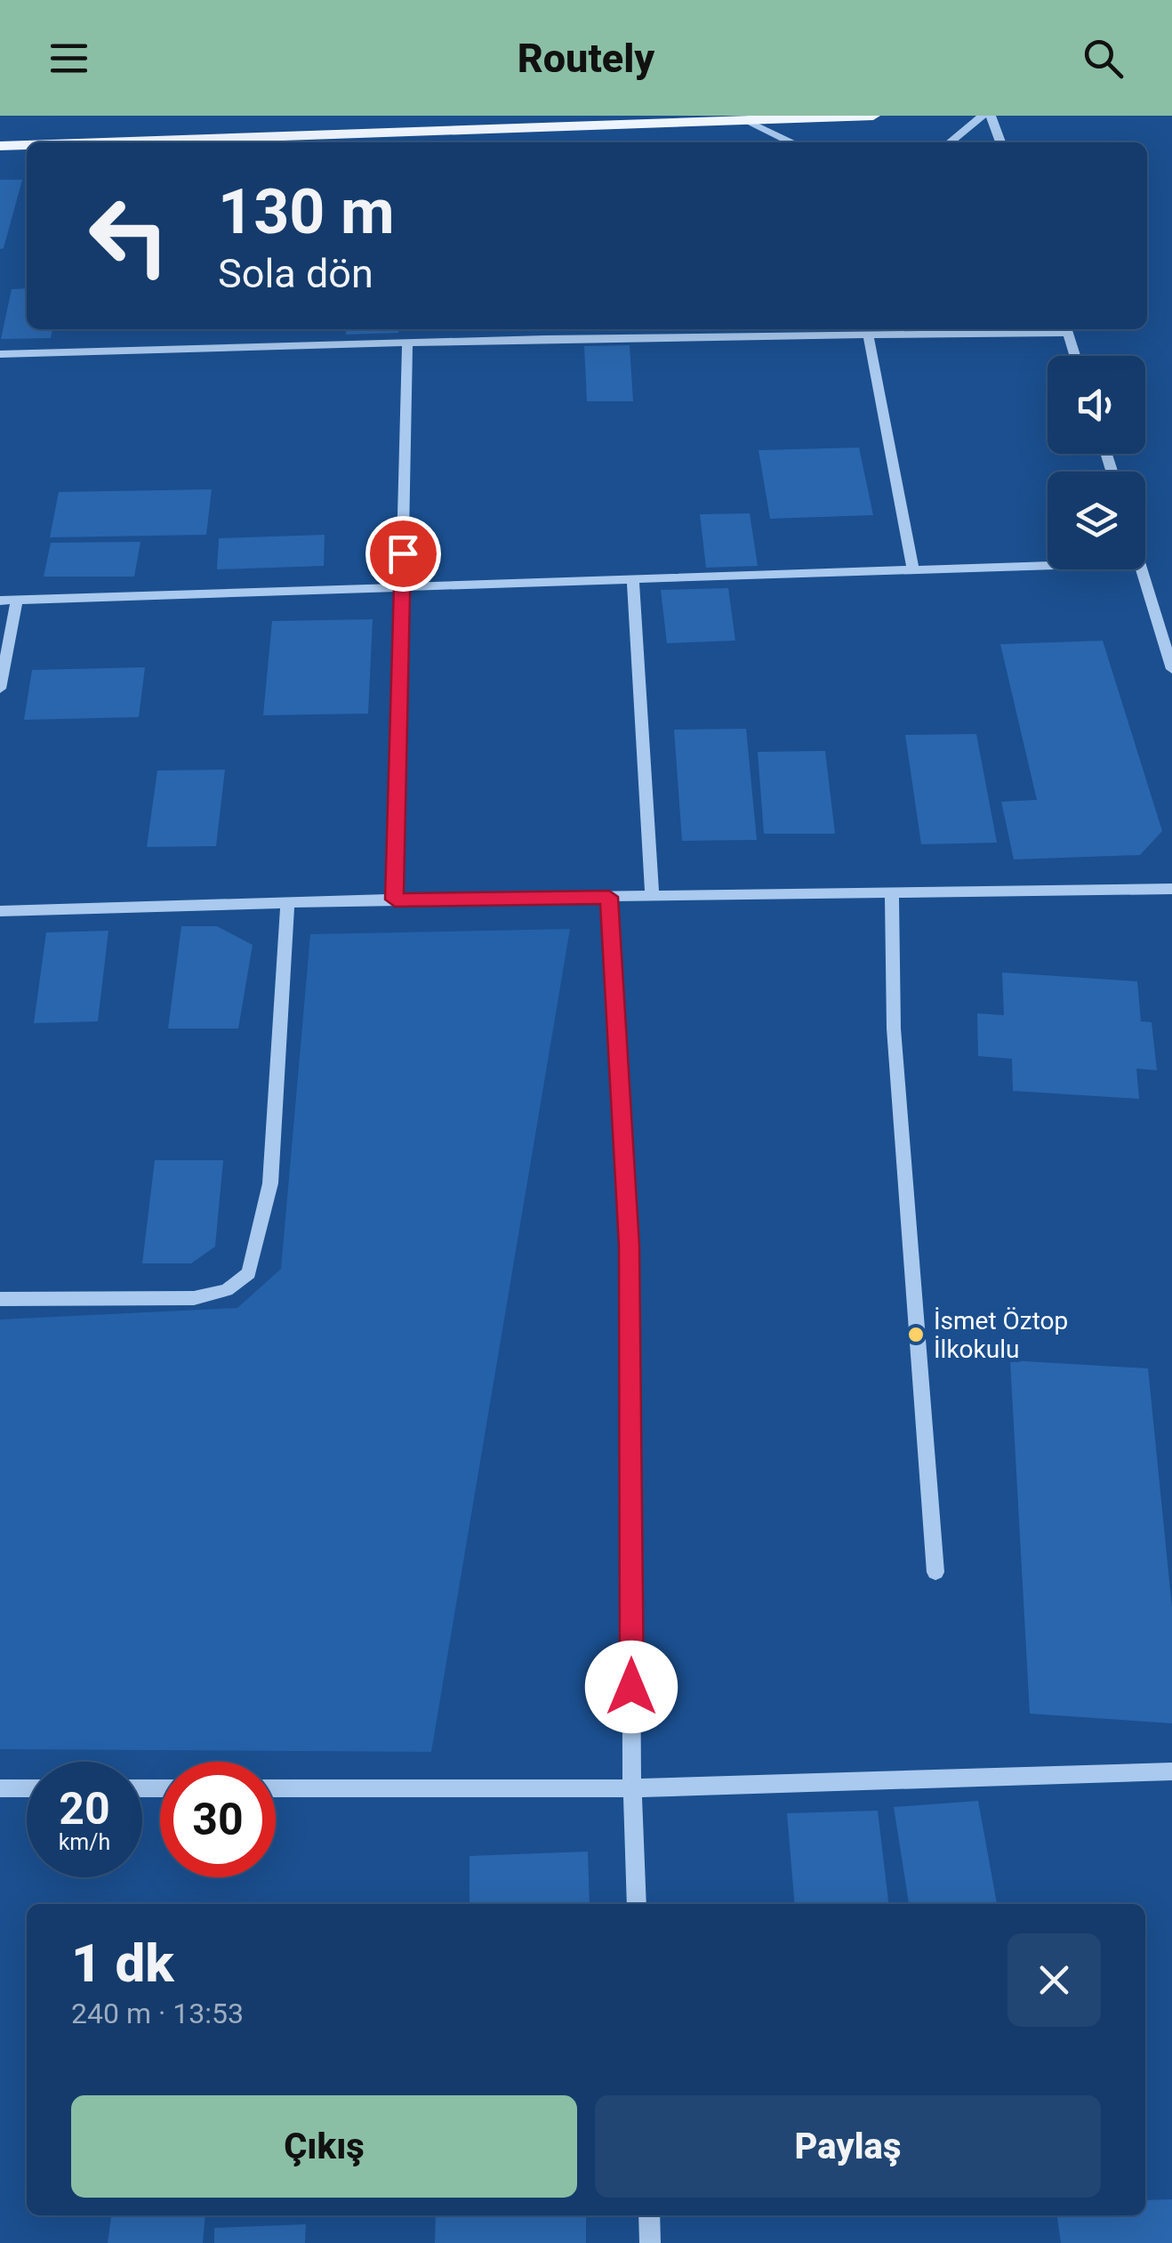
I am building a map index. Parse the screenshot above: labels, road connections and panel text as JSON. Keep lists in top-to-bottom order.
{
  "places": ["İsmet Öztop İlkokulu"],
  "page": {
    "header": "Routely",
    "turn": ["130 m", "Sola dön"],
    "speed": "20 km/h",
    "limit": "30",
    "heading": ["1 dk", "240 m · 13:53"],
    "buttons": ["Çıkış", "Paylaş"]
  }
}
